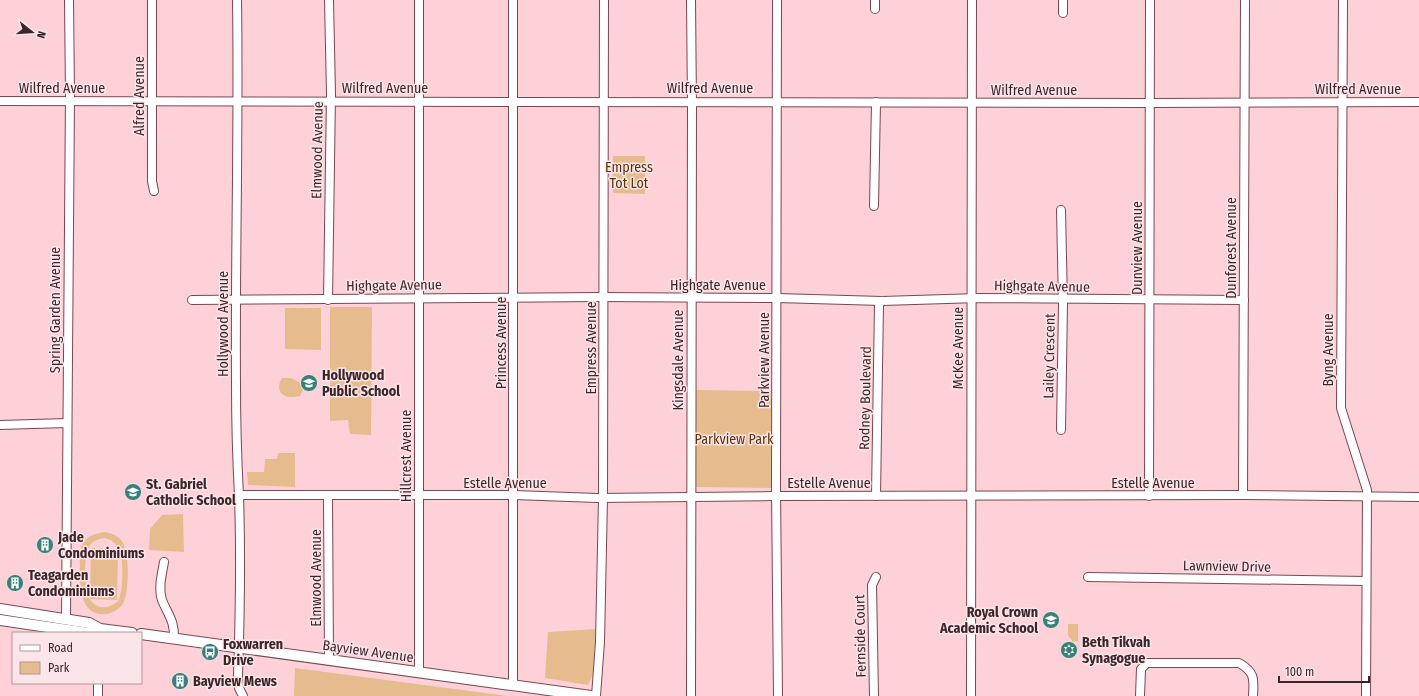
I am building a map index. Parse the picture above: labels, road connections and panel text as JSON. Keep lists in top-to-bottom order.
{
  "streets": {
    "main road": ["Bayview Avenue"],
    "street": [
      "Wilfred Avenue",
      "Alfred Avenue",
      "Elmwood Avenue",
      "Dunview Avenue",
      "Dunforest Avenue",
      "Highgate Avenue",
      "Spring Garden Avenue",
      "Hollywood Avenue",
      "Princess Avenue",
      "Empress Avenue",
      "McKee Avenue",
      "Byng Avenue",
      "Lailey Crescent",
      "Kingsdale Avenue",
      "Parkview Avenue",
      "Rodney Boulevard",
      "Hillcrest Avenue",
      "Estelle Avenue",
      "Lawnview Drive",
      "Fernside Court"
    ]
  },
  "crossings": [
    ["Wilfred Avenue", "Alfred Avenue"],
    ["Wilfred Avenue", "Elmwood Avenue"],
    ["Wilfred Avenue", "Dunview Avenue"],
    ["Wilfred Avenue", "Dunforest Avenue"],
    ["Wilfred Avenue", "Spring Garden Avenue"],
    ["Wilfred Avenue", "Hollywood Avenue"],
    ["Wilfred Avenue", "Princess Avenue"],
    ["Wilfred Avenue", "Empress Avenue"],
    ["Wilfred Avenue", "McKee Avenue"],
    ["Wilfred Avenue", "Byng Avenue"],
    ["Wilfred Avenue", "Kingsdale Avenue"],
    ["Wilfred Avenue", "Parkview Avenue"],
    ["Wilfred Avenue", "Hillcrest Avenue"],
    ["Elmwood Avenue", "Highgate Avenue"],
    ["Elmwood Avenue", "Estelle Avenue"],
    ["Elmwood Avenue", "Bayview Avenue"],
    ["Dunview Avenue", "Highgate Avenue"],
    ["Dunview Avenue", "Estelle Avenue"],
    ["Dunforest Avenue", "Highgate Avenue"],
    ["Dunforest Avenue", "Estelle Avenue"],
    ["Highgate Avenue", "Hollywood Avenue"],
    ["Highgate Avenue", "Princess Avenue"],
    ["Highgate Avenue", "Empress Avenue"],
    ["Highgate Avenue", "McKee Avenue"],
    ["Highgate Avenue", "Lailey Crescent"],
    ["Highgate Avenue", "Kingsdale Avenue"],
    ["Highgate Avenue", "Parkview Avenue"],
    ["Highgate Avenue", "Rodney Boulevard"],
    ["Highgate Avenue", "Hillcrest Avenue"],
    ["Hollywood Avenue", "Estelle Avenue"],
    ["Hollywood Avenue", "Bayview Avenue"],
    ["Princess Avenue", "Estelle Avenue"],
    ["Princess Avenue", "Bayview Avenue"],
    ["Empress Avenue", "Estelle Avenue"],
    ["McKee Avenue", "Estelle Avenue"],
    ["Byng Avenue", "Estelle Avenue"],
    ["Byng Avenue", "Lawnview Drive"],
    ["Kingsdale Avenue", "Estelle Avenue"],
    ["Parkview Avenue", "Estelle Avenue"],
    ["Rodney Boulevard", "Estelle Avenue"],
    ["Hillcrest Avenue", "Estelle Avenue"],
    ["Hillcrest Avenue", "Bayview Avenue"]
  ],
  "parks": ["Empress Tot Lot", "Parkview Park"],
  "places": {
    "school or university": ["Hollywood Public School", "St. Gabriel Catholic School", "Royal Crown Academic School"],
    "building": ["Jade Condominiums", "Teagarden Condominiums", "Bayview Mews"],
    "synagogue": ["Beth Tikvah Synagogue"],
    "bus stop": ["Foxwarren Drive"]
  },
  "legend": ["Road", "Park"],
  "scale_bar": "100 m",
  "north": "right"
}
